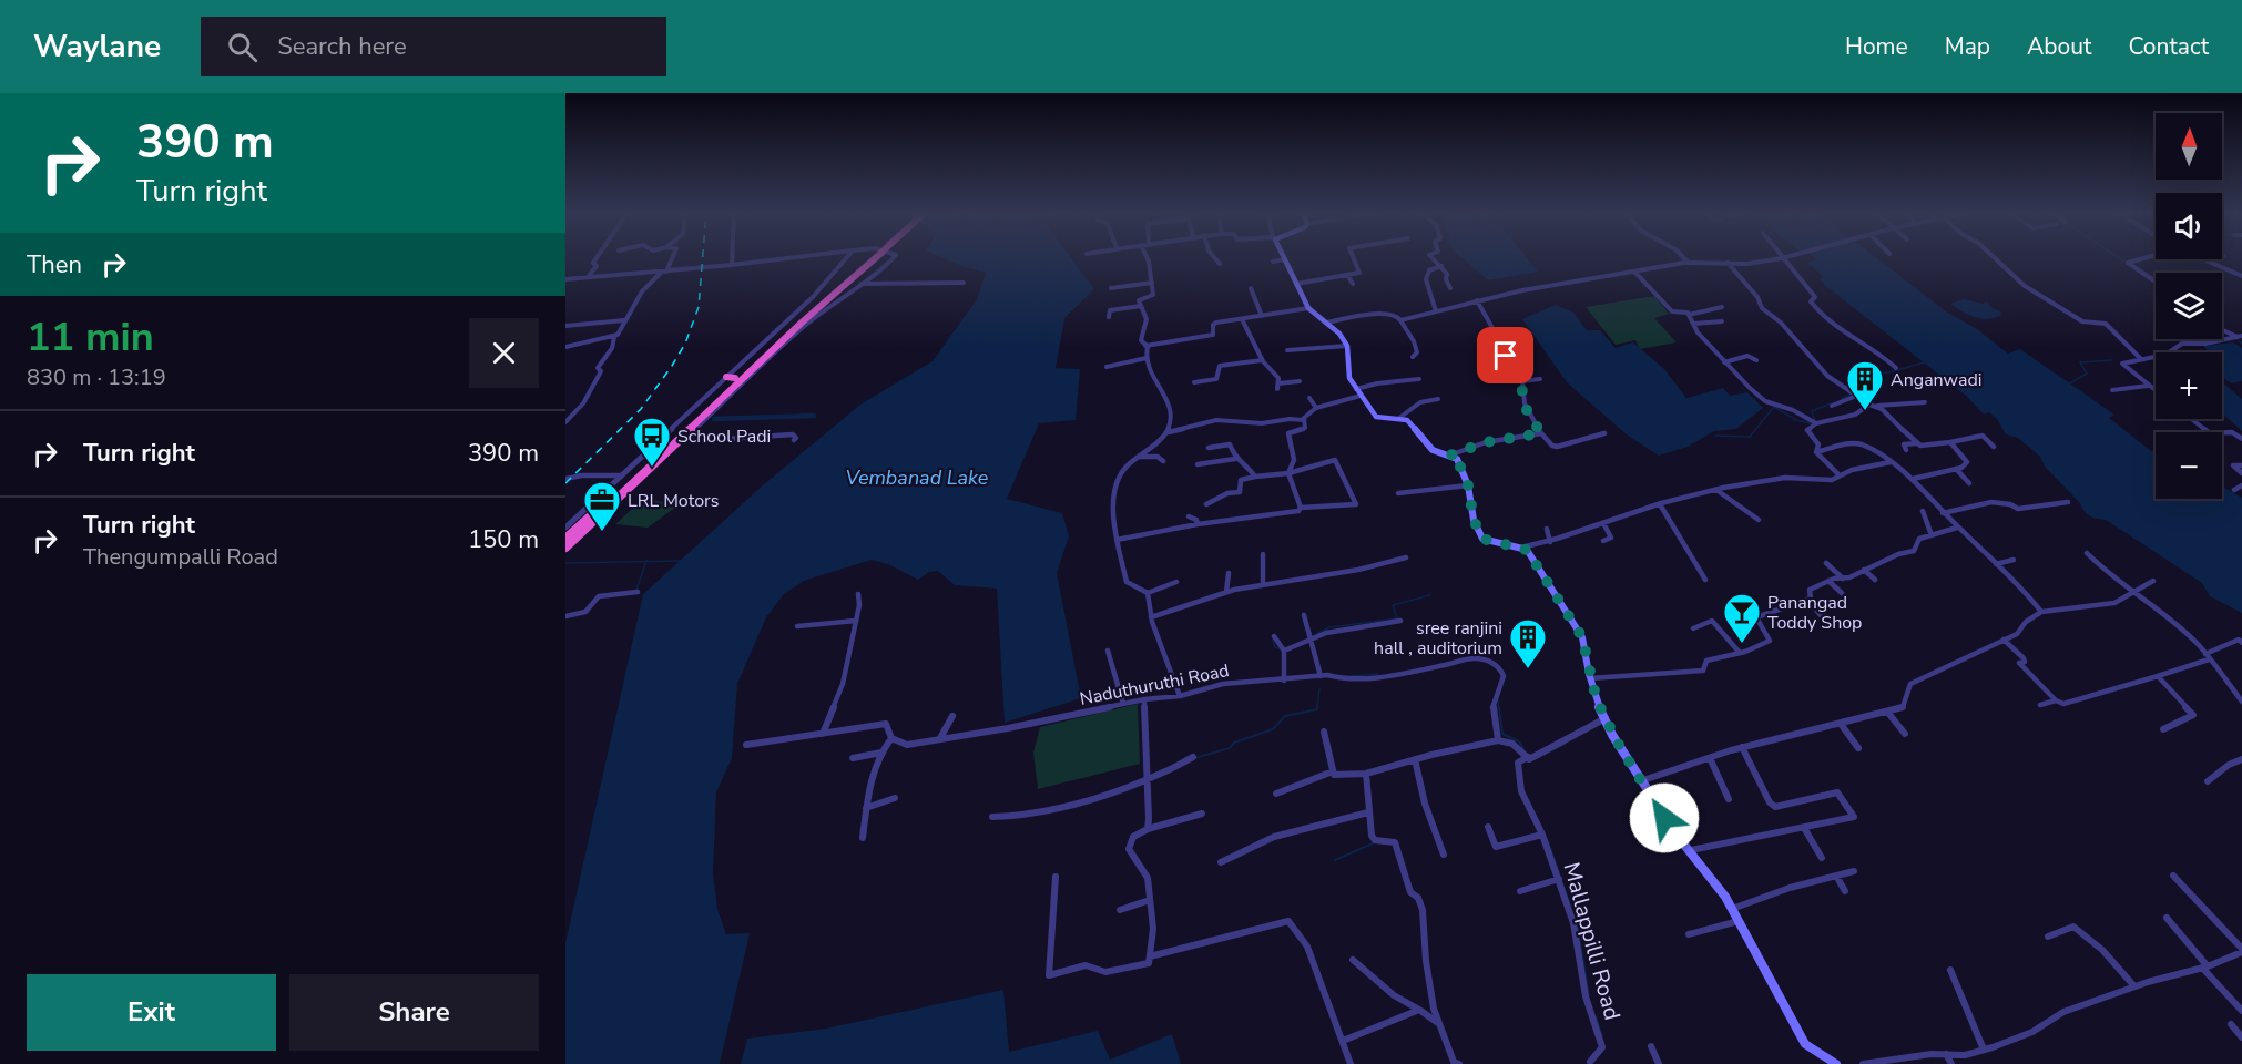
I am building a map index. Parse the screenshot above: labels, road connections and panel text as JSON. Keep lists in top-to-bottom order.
{
  "streets": {
    "street": ["Naduthuruthi Road", "Mallappilli Road"]
  },
  "water": ["Vembanad Lake"],
  "places": {
    "building": ["Anganwadi", "sree ranjini hall , auditorium"],
    "bus stop": ["School Padi"],
    "office": ["LRL Motors"],
    "bar": ["Panangad Toddy Shop"]
  },
  "north": "top",
  "page": {
    "header": "Waylane",
    "search": "Search here",
    "nav": [
      "Home",
      "Map",
      "About",
      "Contact"
    ],
    "turn": ["390 m", "Turn right"],
    "map_buttons": ["+", "−"],
    "then": "Then",
    "heading": ["11 min", "830 m · 13:19"],
    "list": [
      {
        "name": "Turn right",
        "value": "390 m"
      },
      {
        "name": "Turn right",
        "note": "Thengumpalli Road",
        "value": "150 m"
      }
    ],
    "buttons": ["Exit", "Share"]
  }
}
